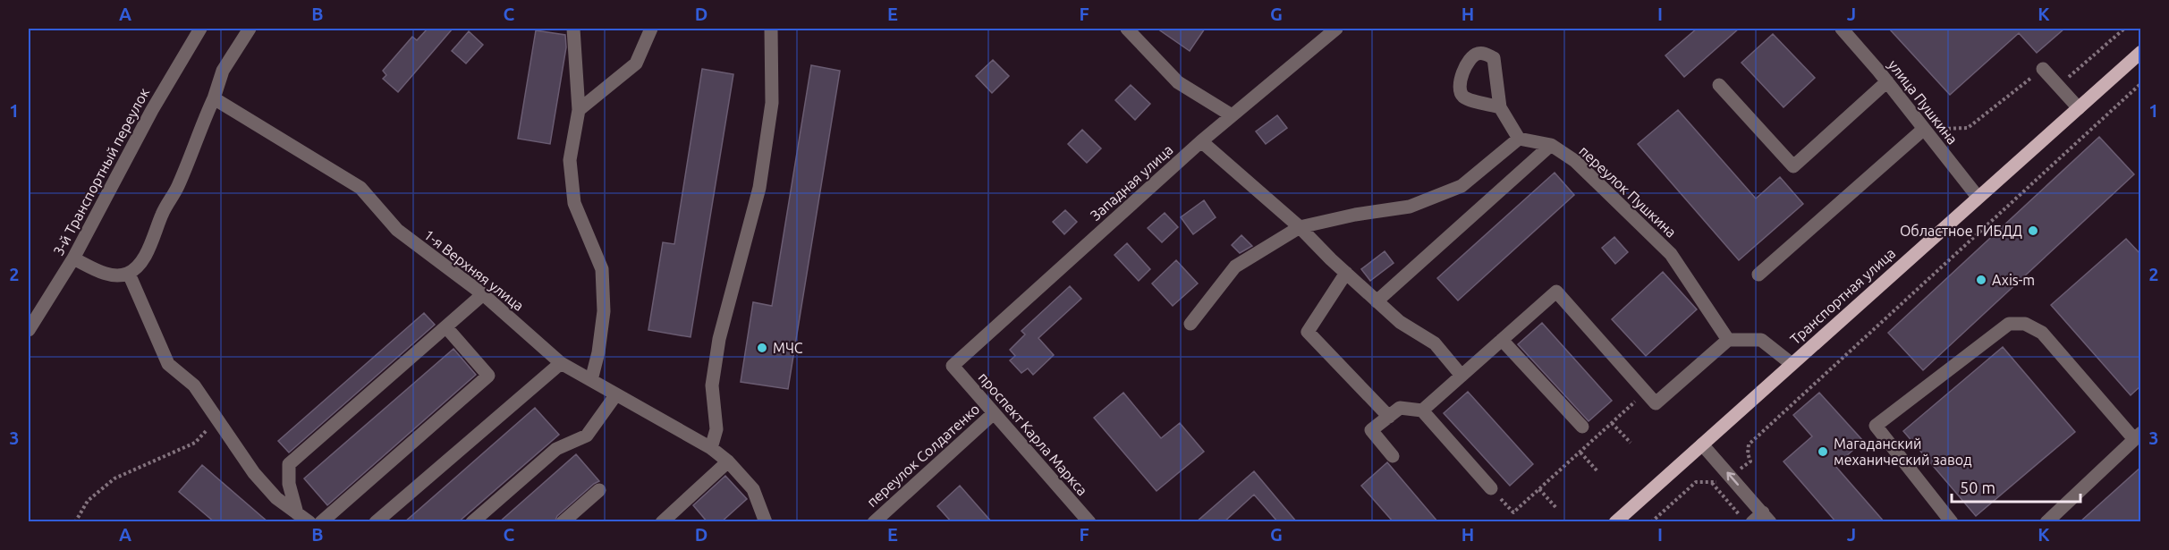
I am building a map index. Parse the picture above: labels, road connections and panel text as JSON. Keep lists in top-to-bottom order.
{
  "streets": {
    "main road": ["Транспортная улица"],
    "street": [
      "улица Пушкина",
      "3-й Транспортный переулок",
      "Западная улица",
      "переулок Пушкина",
      "1-я Верхняя улица",
      "проспект Карла Маркса",
      "переулок Солдатенко"
    ]
  },
  "crossings": [
    ["улица Пушкина", "Транспортная улица"],
    ["Западная улица", "проспект Карла Маркса"],
    ["проспект Карла Маркса", "переулок Солдатенко"]
  ],
  "places": [
    "Областное ГИБДД",
    "Axis-m",
    "МЧС",
    "Магаданский механический завод"
  ],
  "scale_bar": "50 m",
  "grid": {
    "columns": [
      "A",
      "B",
      "C",
      "D",
      "E",
      "F",
      "G",
      "H",
      "I",
      "J",
      "K"
    ],
    "rows": ["1", "2", "3"]
  }
}
